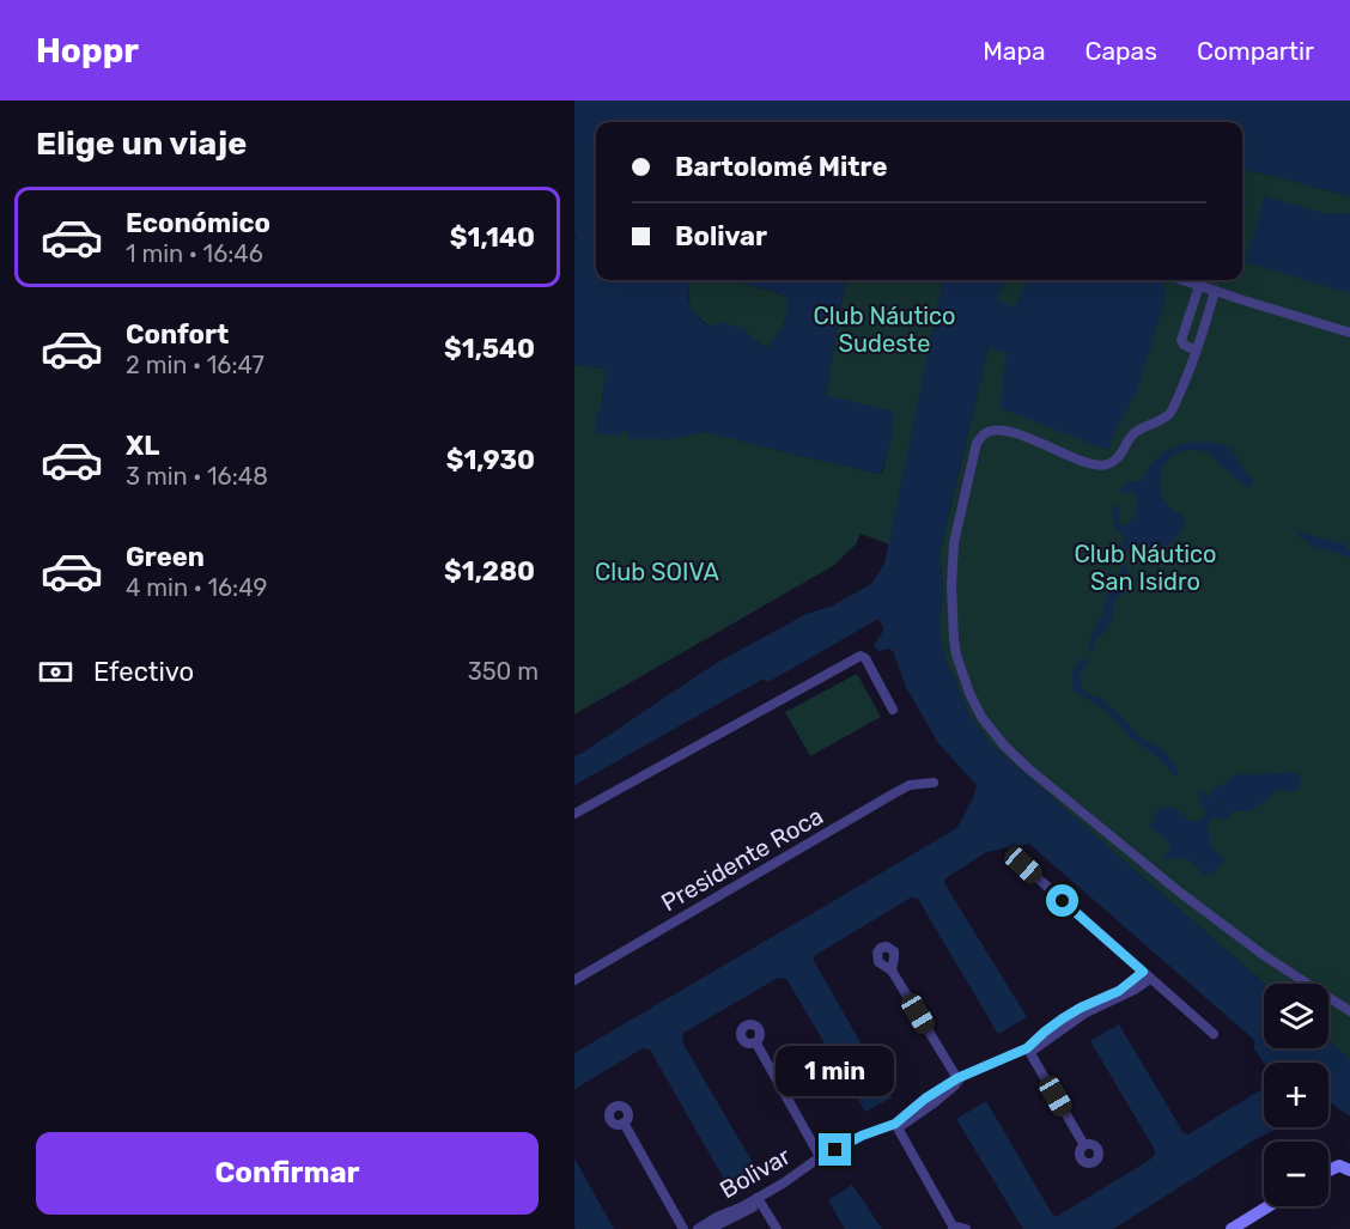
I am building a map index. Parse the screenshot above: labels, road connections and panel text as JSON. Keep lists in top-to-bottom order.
{
  "streets": {
    "street": ["Presidente Roca", "Bolivar"]
  },
  "parks": ["Club Náutico Sudeste", "Club Náutico San Isidro", "Club SOIVA"],
  "page": {
    "header": "Hoppr",
    "nav": ["Mapa", "Capas", "Compartir"],
    "heading": "Elige un viaje",
    "banner": ["Bartolomé Mitre", "Bolivar"],
    "list": [
      {
        "name": "Económico",
        "note": "1 min · 16:46",
        "value": "$1,140"
      },
      {
        "name": "Confort",
        "note": "2 min · 16:47",
        "value": "$1,540"
      },
      {
        "name": "XL",
        "note": "3 min · 16:48",
        "value": "$1,930"
      },
      {
        "name": "Green",
        "note": "4 min · 16:49",
        "value": "$1,280"
      }
    ],
    "pay": ["Efectivo", "350 m"],
    "map_buttons": ["+", "−"],
    "bubble": "1 min",
    "buttons": "Confirmar"
  }
}
